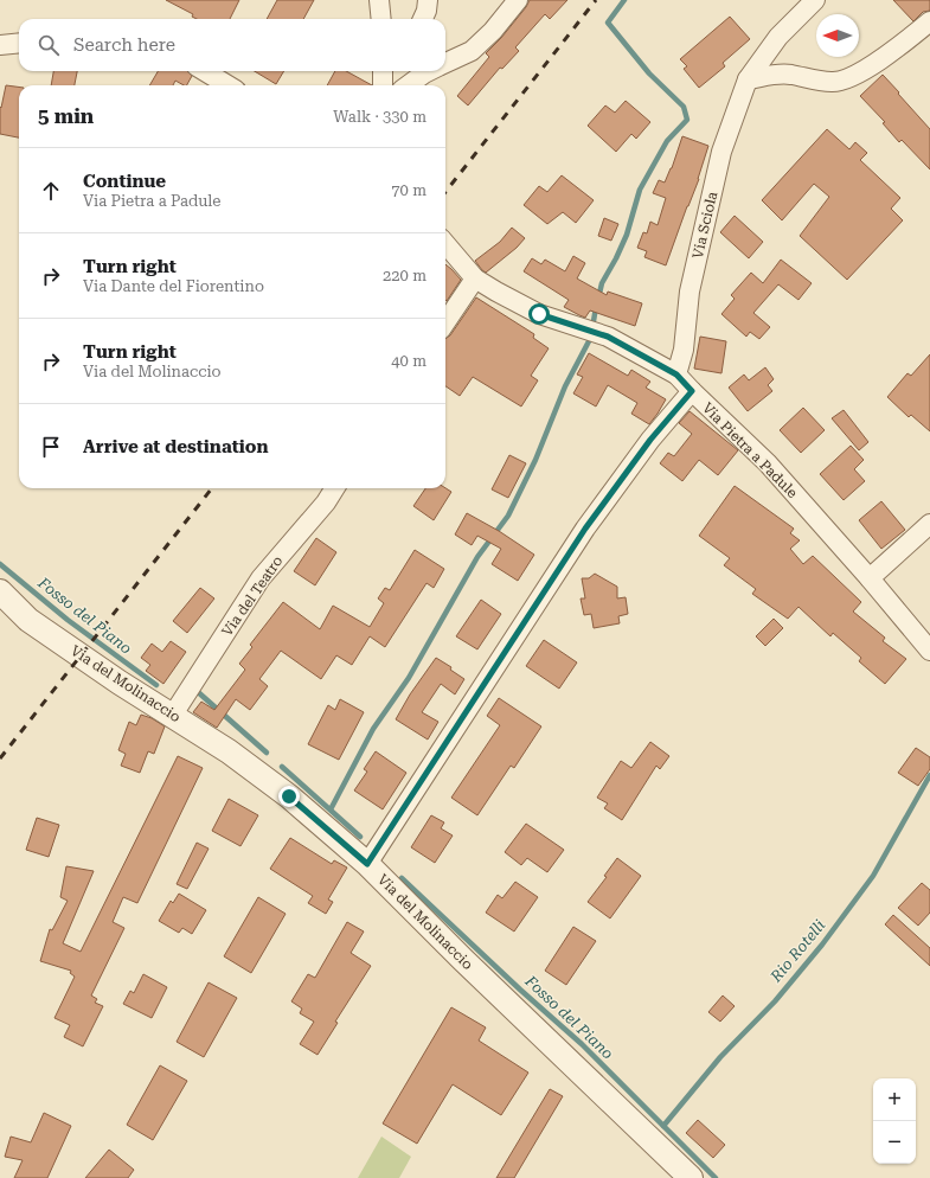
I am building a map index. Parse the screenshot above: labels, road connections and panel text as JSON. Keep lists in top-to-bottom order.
{
  "streets": {
    "street": [
      "Via Sciola",
      "Via Pietra a Padule",
      "Via del Teatro",
      "Via del Molinaccio"
    ]
  },
  "crossings": [
    ["Via Sciola", "Via Pietra a Padule"],
    ["Via del Teatro", "Via del Molinaccio"]
  ],
  "water": ["Fosso del Piano", "Rio Rotelli"],
  "north": "left",
  "page": {
    "search": "Search here",
    "heading": ["5 min", "Walk · 330 m"],
    "list": [
      ["Continue", "Via Pietra a Padule", "70 m"],
      ["Turn right", "Via Dante del Fiorentino", "220 m"],
      ["Turn right", "Via del Molinaccio", "40 m"],
      "Arrive at destination"
    ],
    "map_buttons": ["+", "−"]
  }
}
